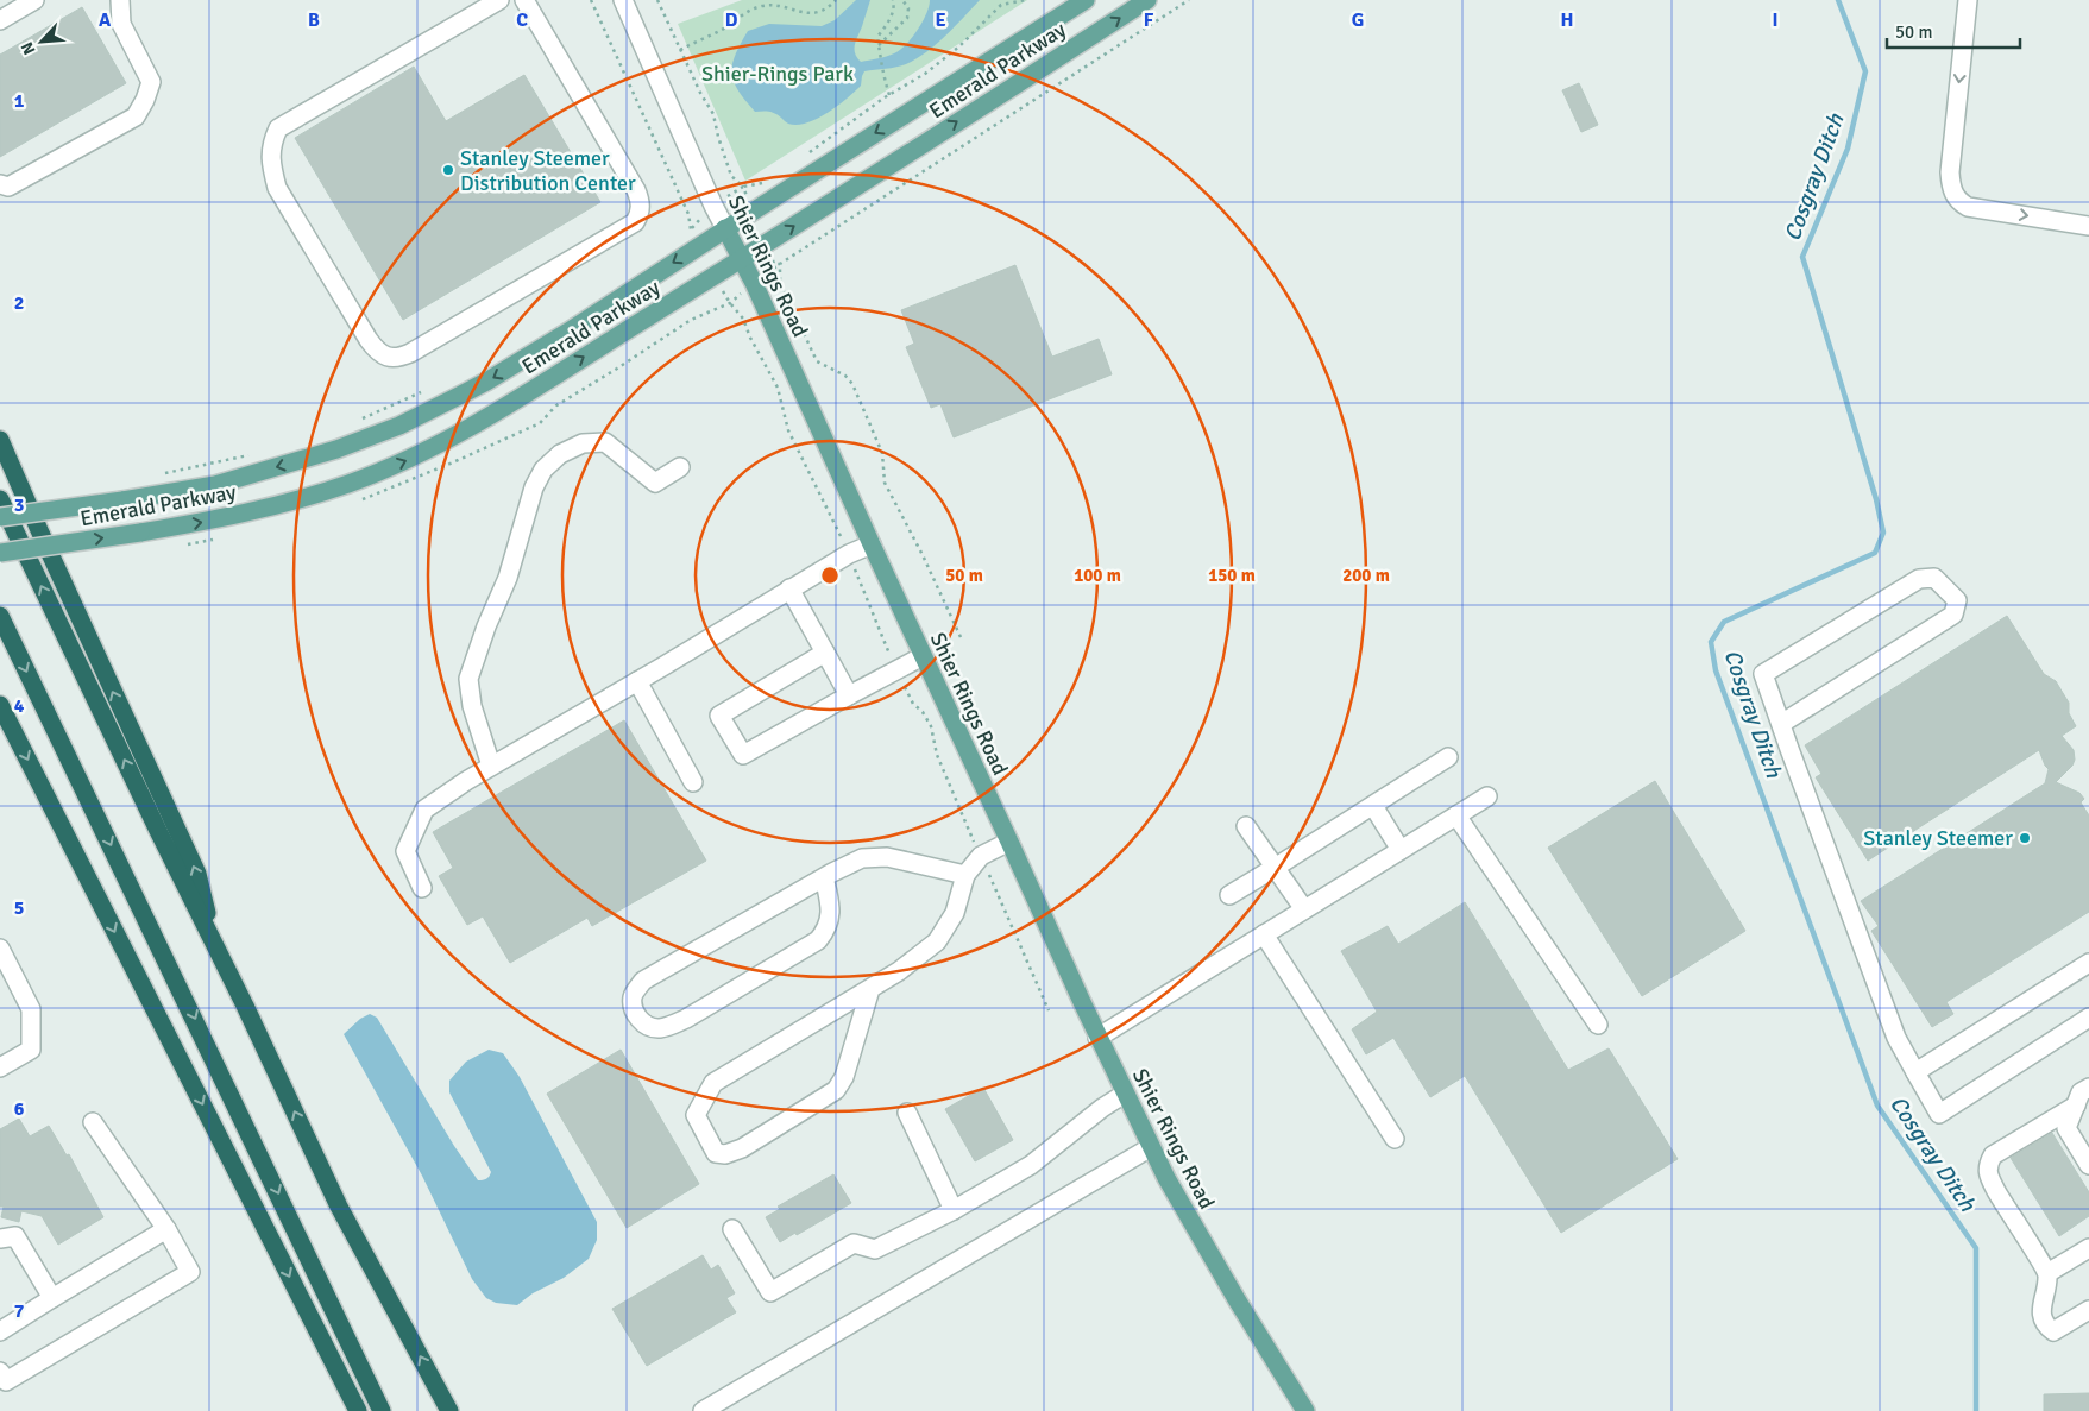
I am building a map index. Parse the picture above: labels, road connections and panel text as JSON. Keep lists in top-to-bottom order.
{
  "streets": {
    "main road": ["Emerald Parkway", "Shier Rings Road"]
  },
  "crossings": [
    ["Emerald Parkway", "Shier Rings Road"]
  ],
  "water": ["Cosgray Ditch"],
  "parks": ["Shier-Rings Park"],
  "places": ["Stanley Steemer Distribution Center", "Stanley Steemer"],
  "scale_bar": "50 m",
  "north": "bottom left",
  "grid": {
    "columns": [
      "A",
      "B",
      "C",
      "D",
      "E",
      "F",
      "G",
      "H",
      "I"
    ],
    "rows": [
      "1",
      "2",
      "3",
      "4",
      "5",
      "6",
      "7"
    ]
  },
  "rings": [
    "50 m",
    "100 m",
    "150 m",
    "200 m"
  ]
}
